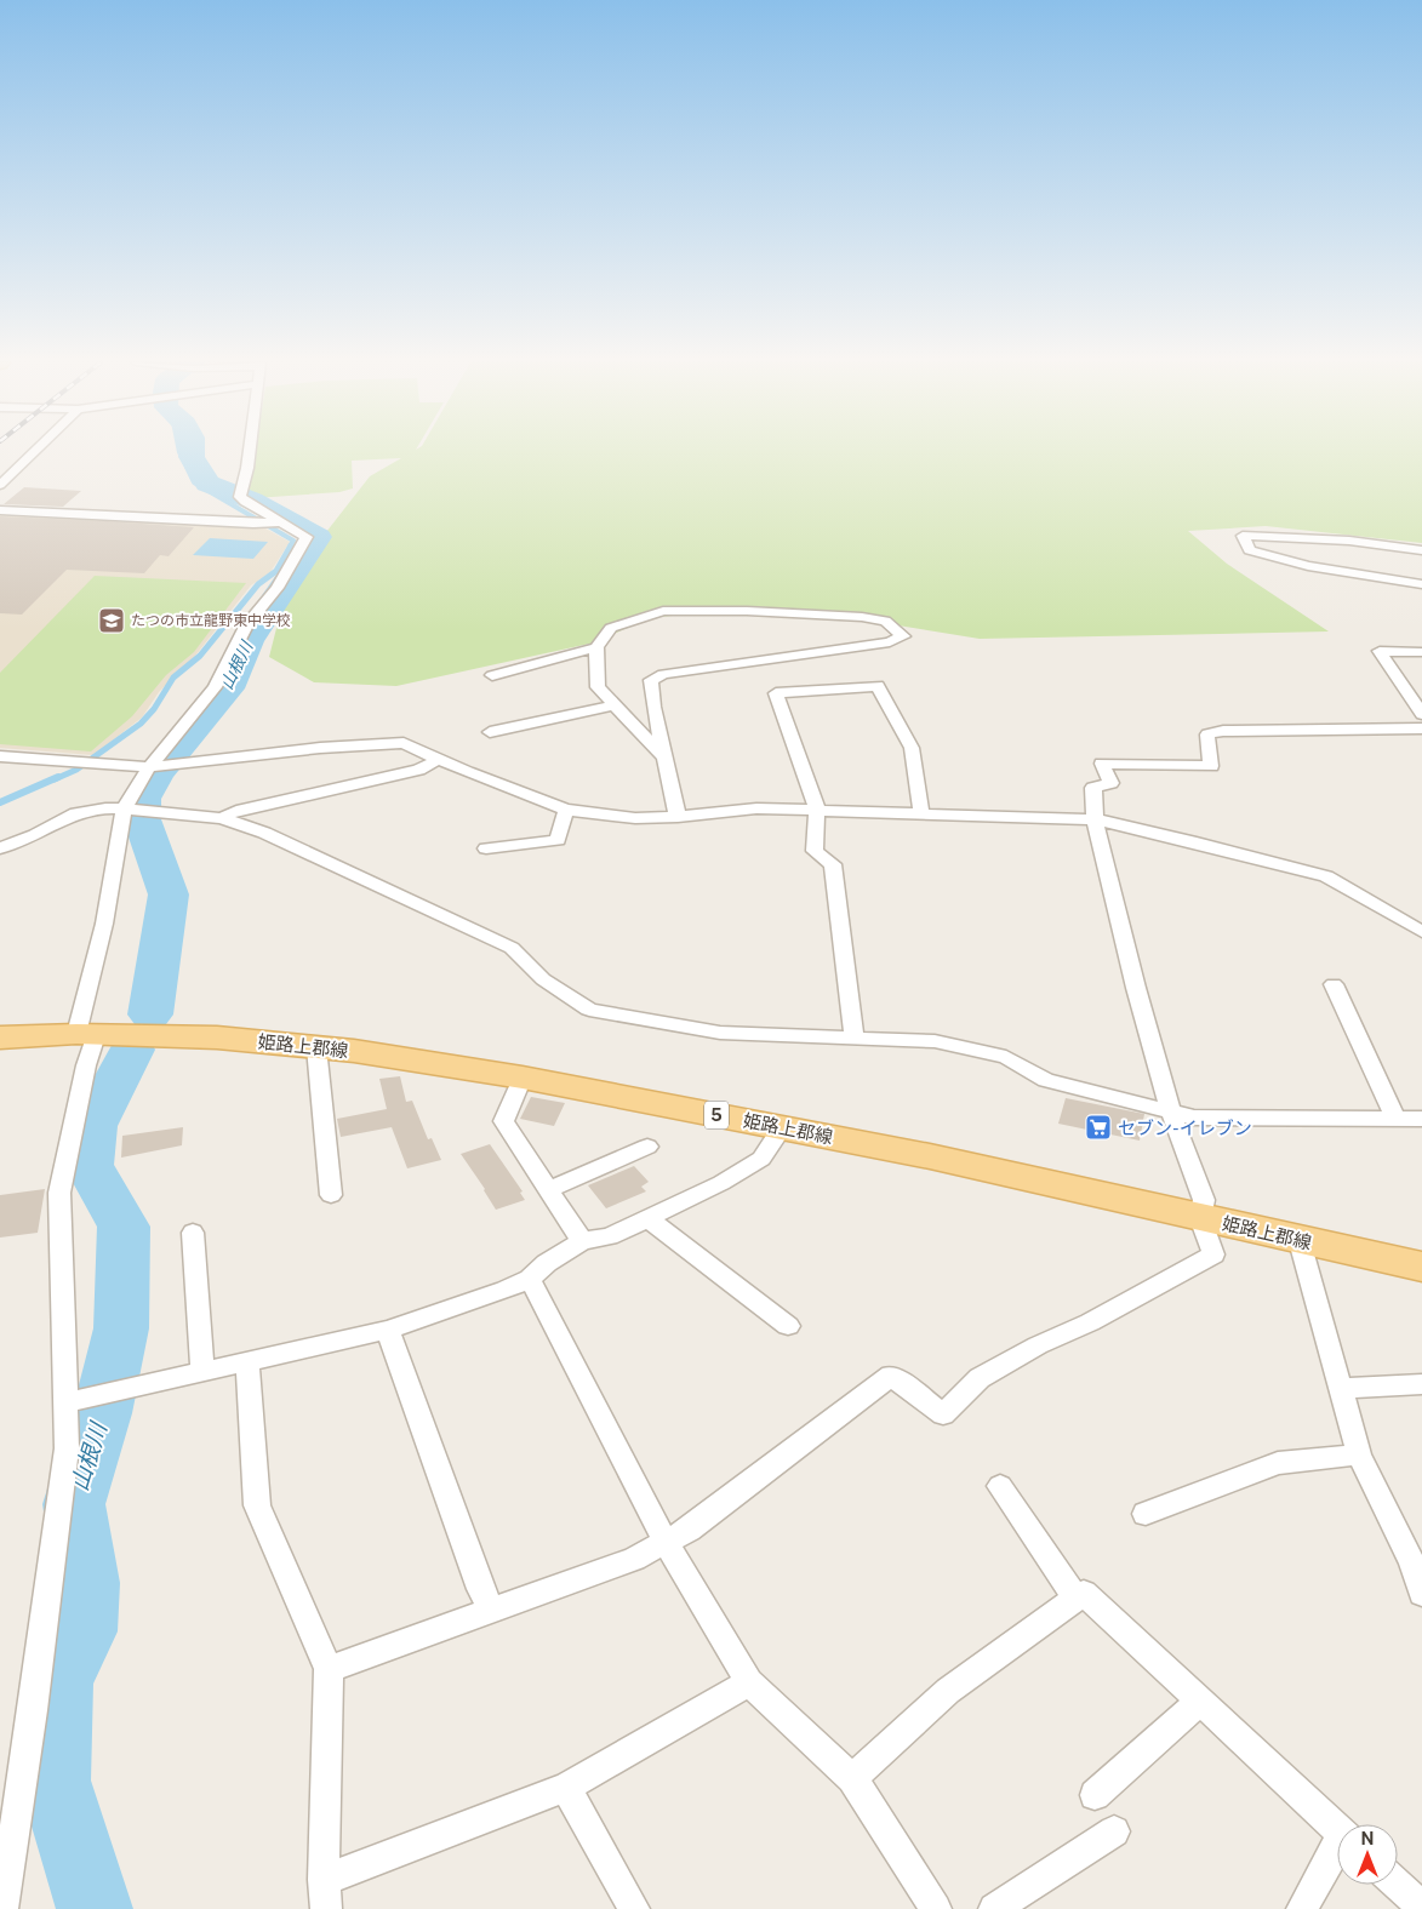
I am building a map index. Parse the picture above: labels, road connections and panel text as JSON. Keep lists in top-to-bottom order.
{
  "streets": {
    "main road": ["姫路上郡線", "5"]
  },
  "water": ["山根川"],
  "places": {
    "school or university": ["たつの市立龍野東中学校"],
    "supermarket": ["セブン-イレブン"]
  },
  "north": "top"
}
